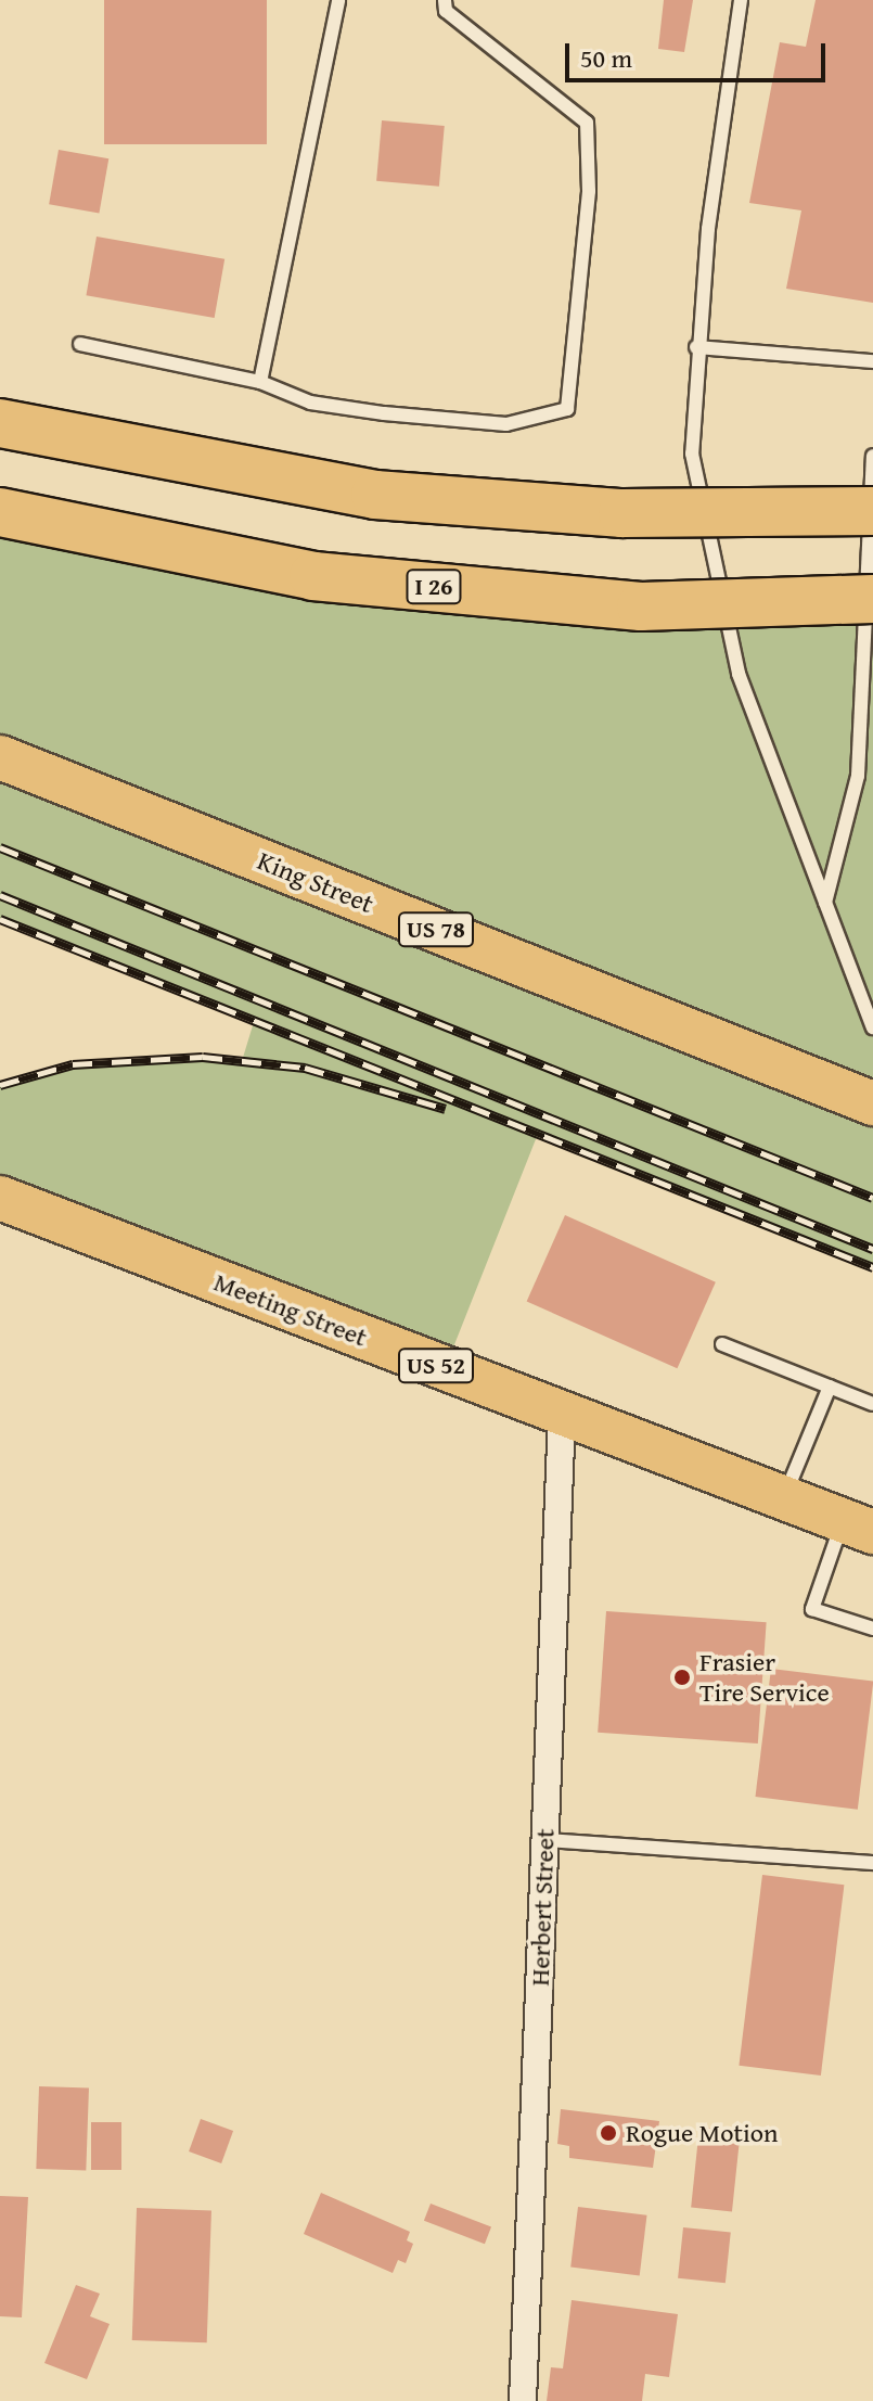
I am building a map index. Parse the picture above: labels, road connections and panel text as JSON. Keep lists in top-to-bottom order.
{
  "streets": {
    "highway": ["I 26"],
    "main road": [
      "King Street",
      "US 78",
      "Meeting Street",
      "US 52"
    ],
    "street": ["Herbert Street"]
  },
  "crossings": [
    ["Meeting Street", "Herbert Street"]
  ],
  "places": ["Frasier Tire Service", "Rogue Motion"],
  "scale_bar": "50 m"
}
